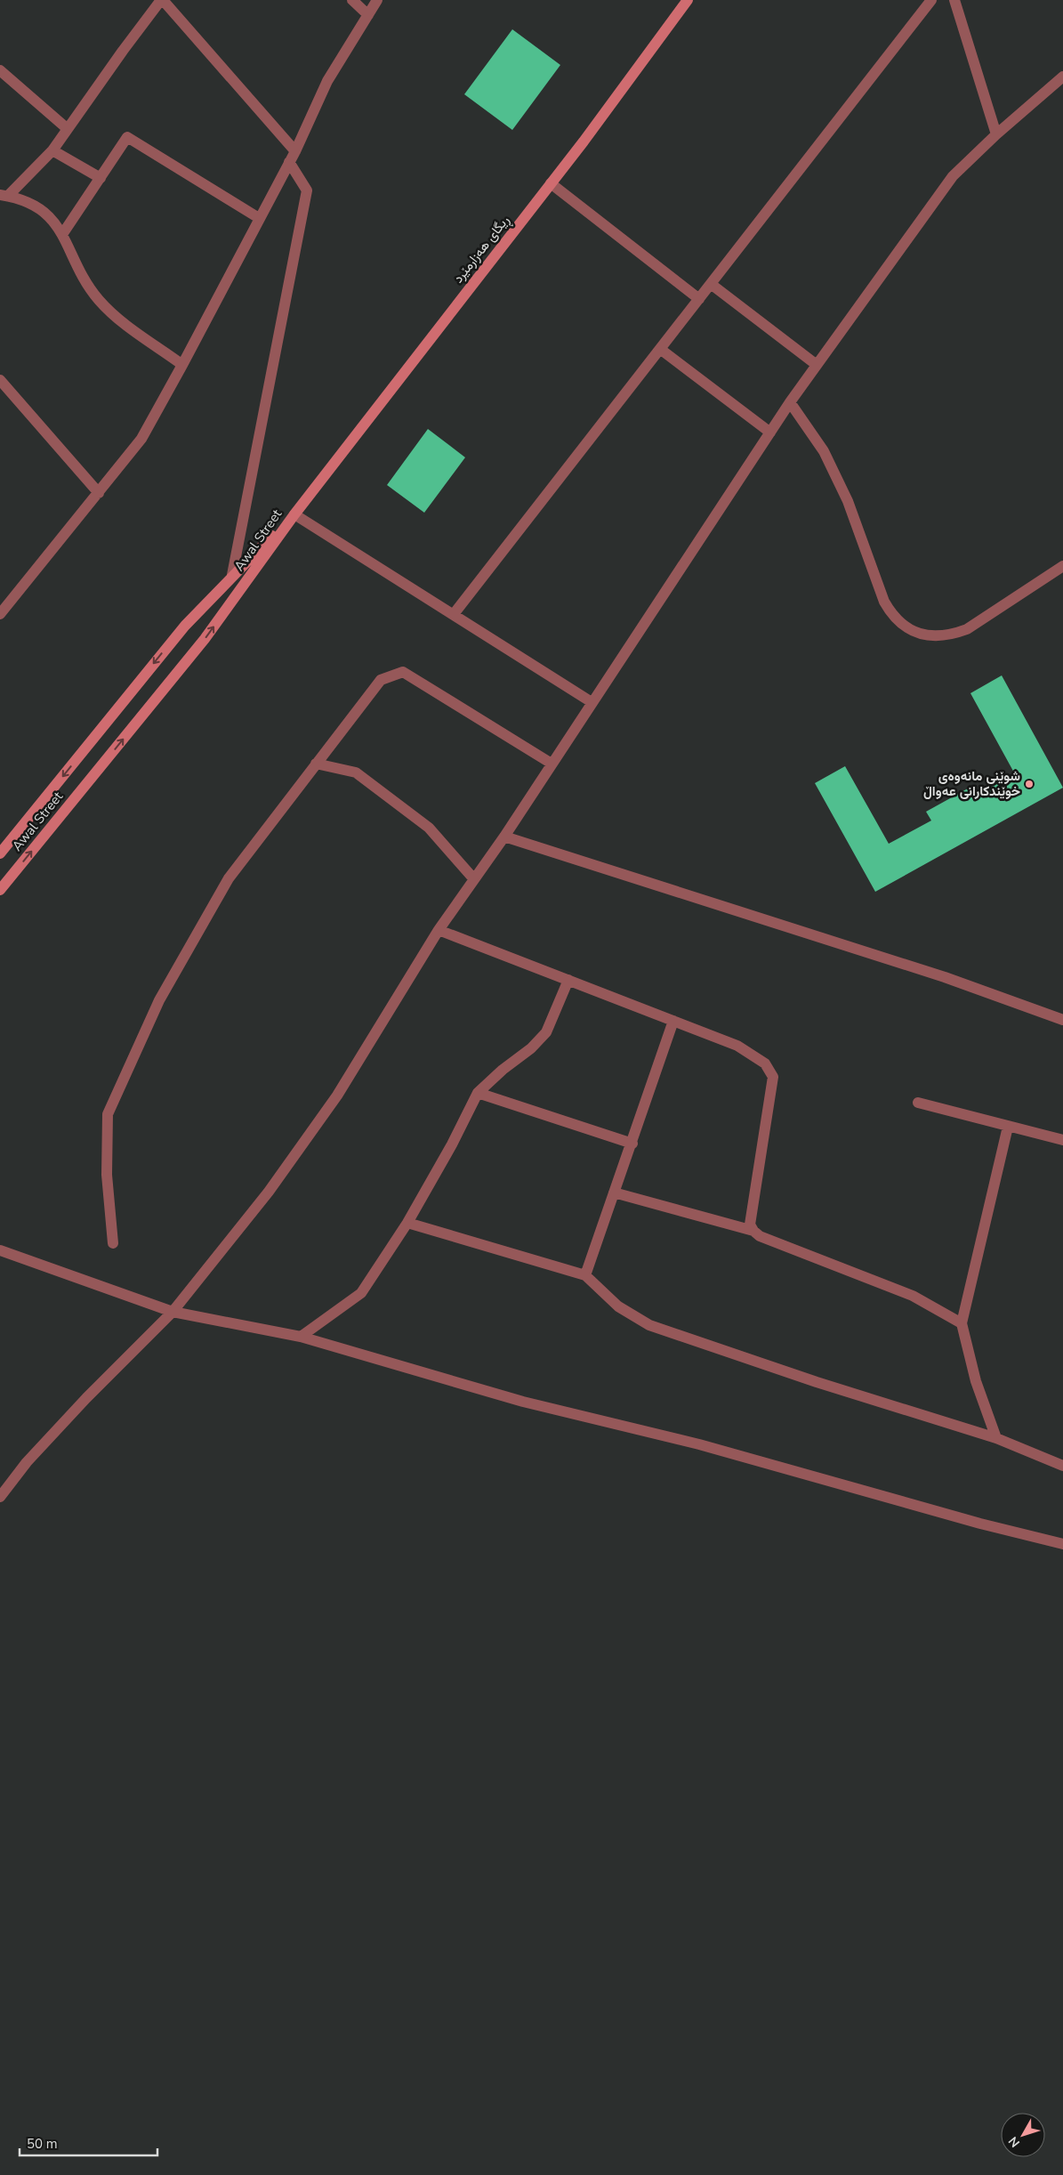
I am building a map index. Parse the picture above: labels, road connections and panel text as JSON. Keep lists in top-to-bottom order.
{
  "streets": {
    "main road": ["ڕیگای هەزارمێرد", "Awal Street"]
  },
  "crossings": [
    ["ڕیگای هەزارمێرد", "Awal Street"]
  ],
  "places": ["شوێنی مانەوەی خوێندکارانی عەواڵ"],
  "scale_bar": "50 m",
  "north": "bottom left"
}
